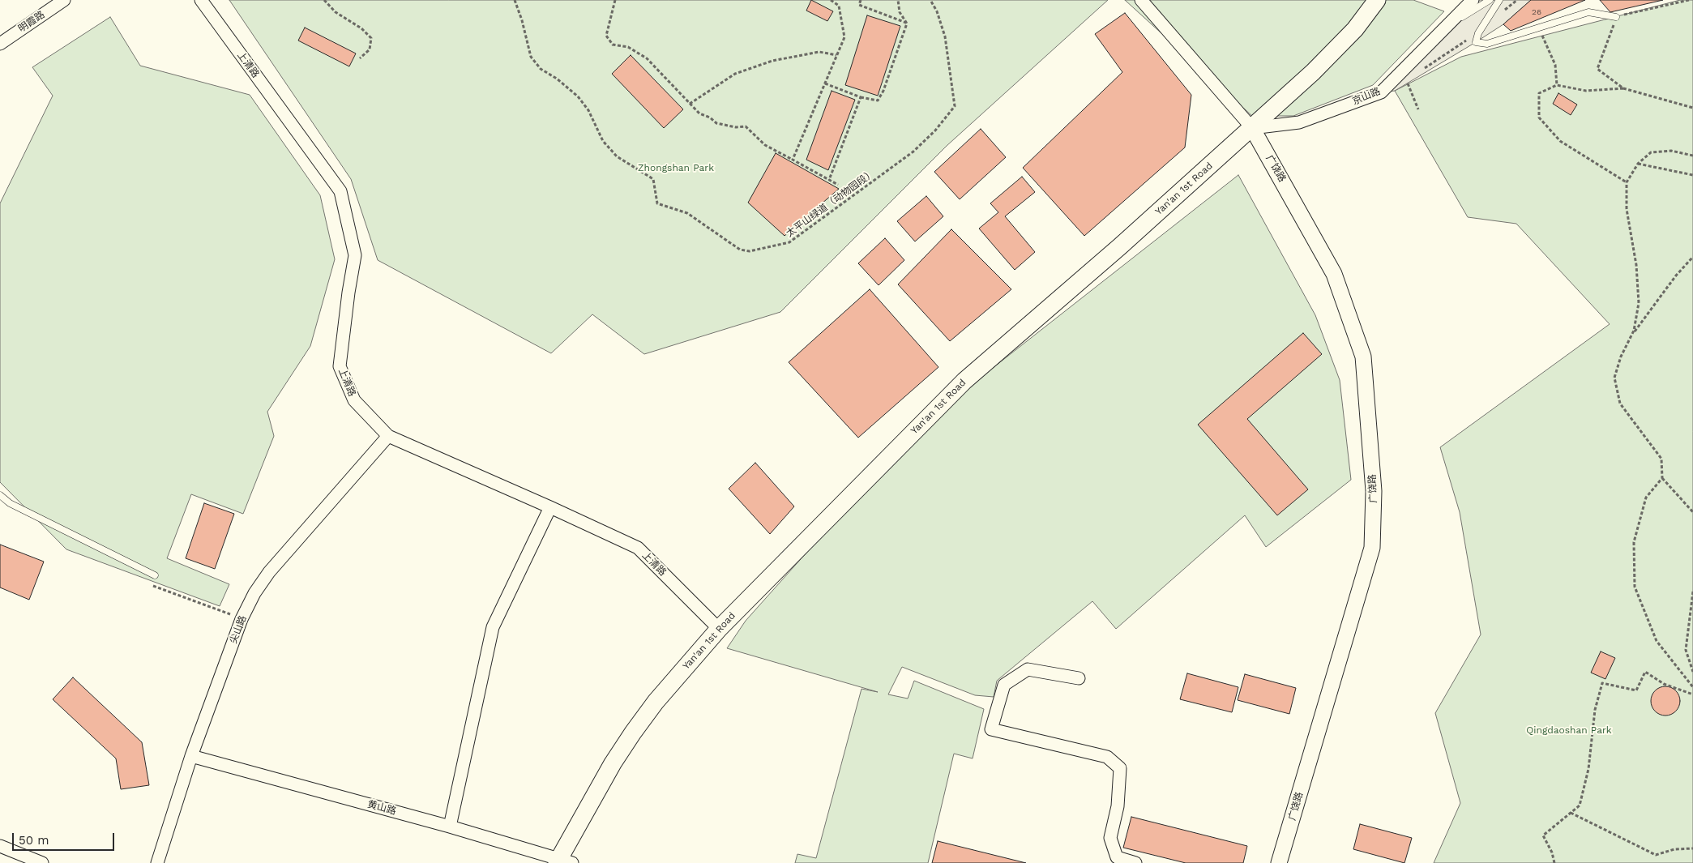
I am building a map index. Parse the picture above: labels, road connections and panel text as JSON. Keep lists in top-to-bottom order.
{
  "streets": {
    "main road": ["Yan'an 1st Road"],
    "street": [
      "明霞路",
      "上清路",
      "京山路",
      "广饶路",
      "尖山路",
      "黄山路"
    ],
    "path": ["太平山绿道（动物园段）"]
  },
  "crossings": [
    ["上清路", "Yan'an 1st Road"],
    ["上清路", "尖山路"],
    ["京山路", "广饶路"],
    ["京山路", "Yan'an 1st Road"],
    ["广饶路", "Yan'an 1st Road"],
    ["Yan'an 1st Road", "黄山路"],
    ["尖山路", "黄山路"]
  ],
  "parks": ["Zhongshan Park", "Qingdaoshan Park"],
  "house_numbers": ["26"],
  "scale_bar": "50 m"
}
